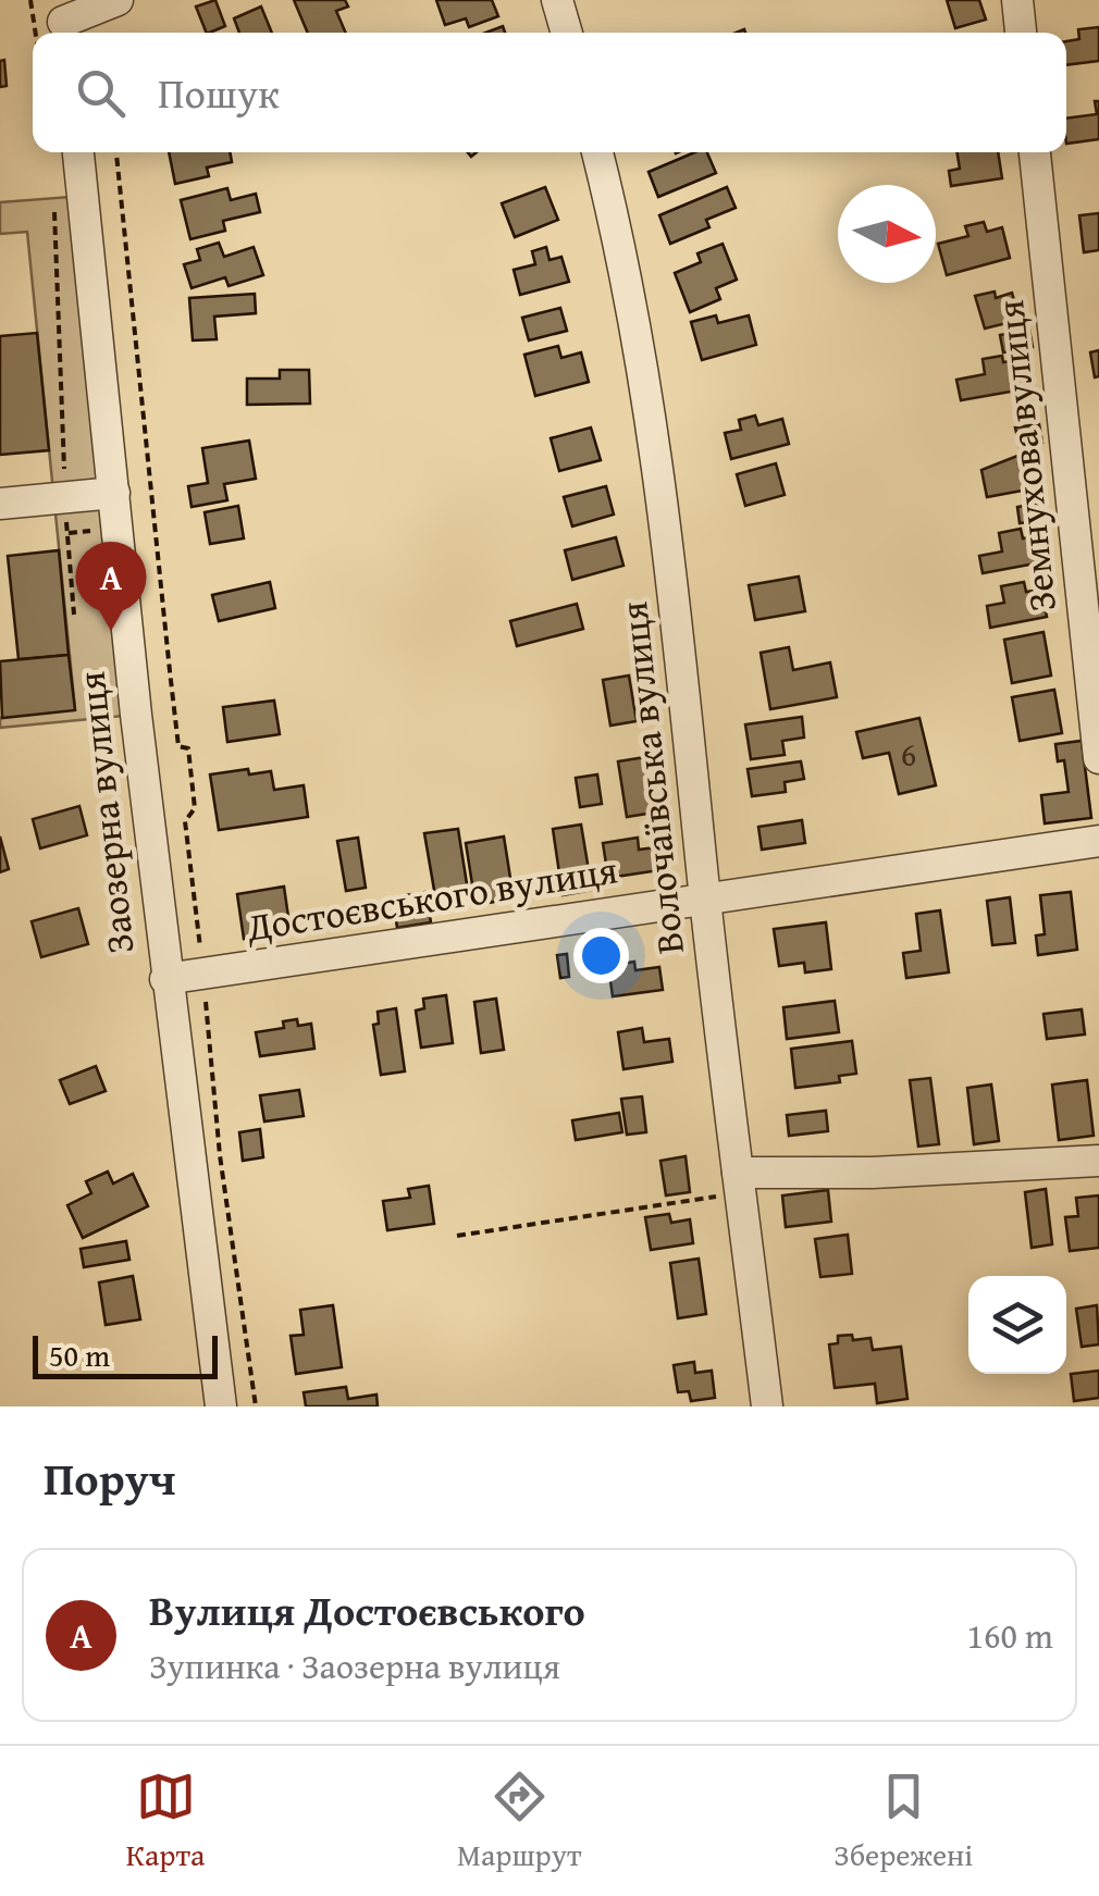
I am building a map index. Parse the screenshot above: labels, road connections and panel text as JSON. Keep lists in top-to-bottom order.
{
  "streets": {
    "street": [
      "Земнухова вулиця",
      "Волочаївська вулиця",
      "Заозерна вулиця",
      "Достоєвського вулиця"
    ]
  },
  "crossings": [
    ["Волочаївська вулиця", "Достоєвського вулиця"],
    ["Заозерна вулиця", "Достоєвського вулиця"]
  ],
  "house_numbers": ["6"],
  "scale_bar": "50 m",
  "north": "right",
  "page": {
    "search": "Пошук",
    "pins": "A",
    "scale": "50 m",
    "heading": "Поруч",
    "list": [
      {
        "mark": "A",
        "name": "Вулиця Достоєвського",
        "note": "Зупинка · Заозерна вулиця",
        "value": "160 m"
      }
    ],
    "nav": ["Карта", "Маршрут", "Збережені"]
  }
}
